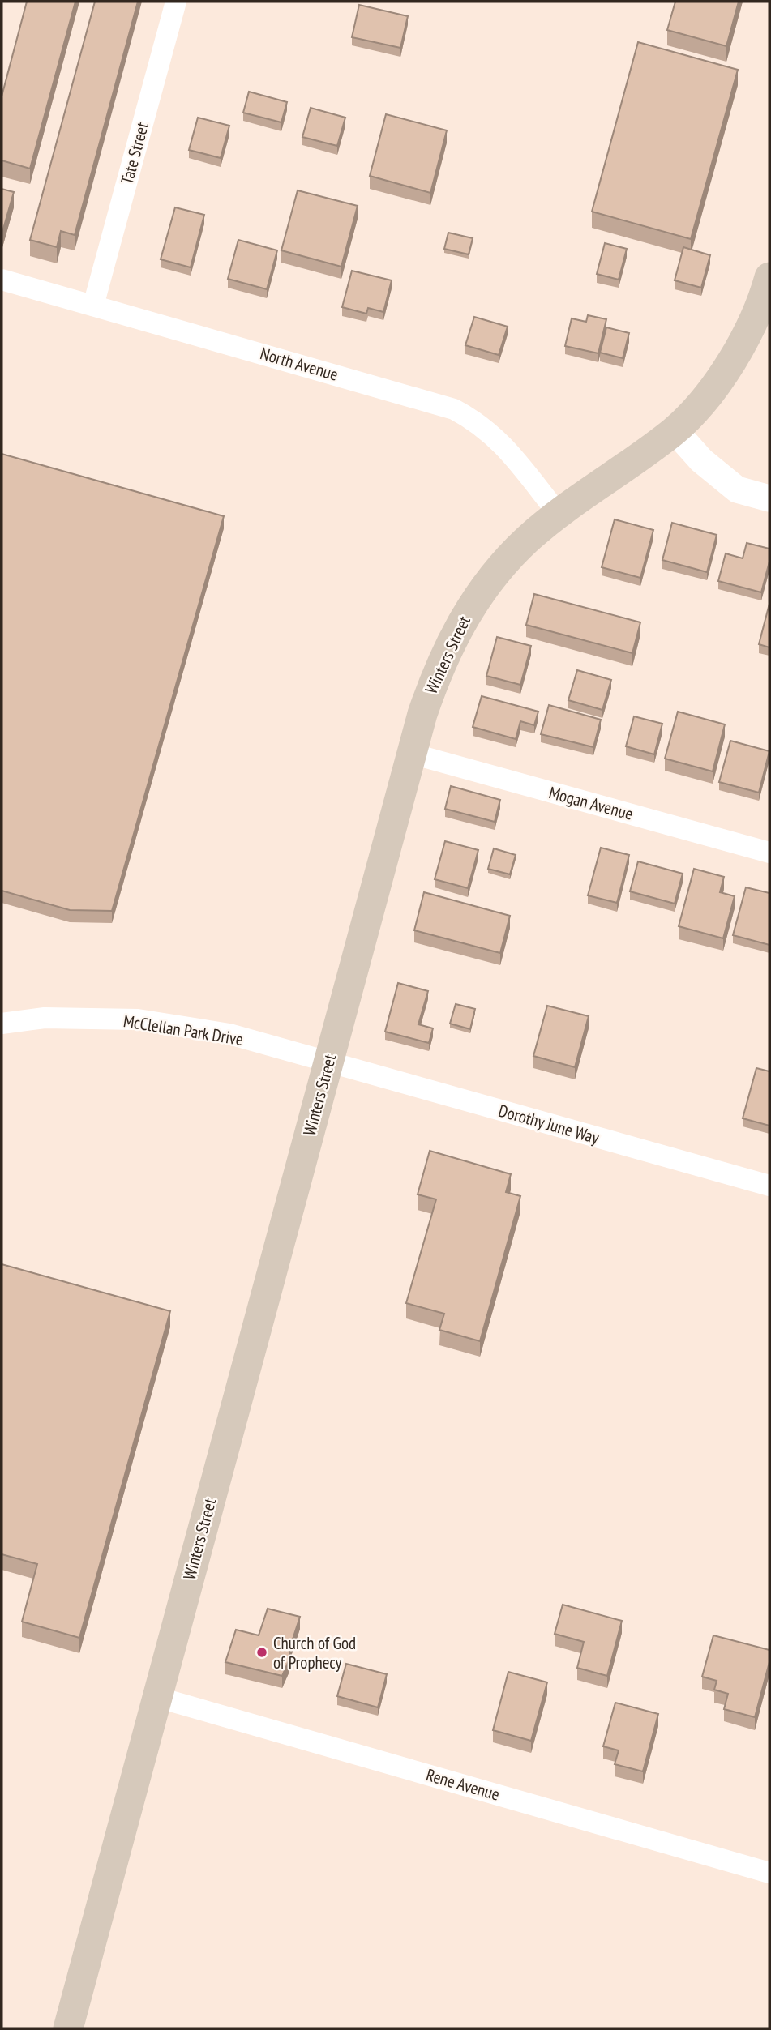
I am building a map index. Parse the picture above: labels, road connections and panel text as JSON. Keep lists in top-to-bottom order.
{
  "streets": {
    "main road": ["Winters Street"],
    "street": [
      "Tate Street",
      "North Avenue",
      "Mogan Avenue",
      "McClellan Park Drive",
      "Dorothy June Way",
      "Rene Avenue"
    ]
  },
  "crossings": [
    ["Tate Street", "North Avenue"],
    ["North Avenue", "Winters Street"],
    ["Winters Street", "Mogan Avenue"],
    ["Winters Street", "McClellan Park Drive"],
    ["Winters Street", "Dorothy June Way"],
    ["Winters Street", "Rene Avenue"],
    ["McClellan Park Drive", "Dorothy June Way"]
  ],
  "places": ["Church of God of Prophecy"]
}
